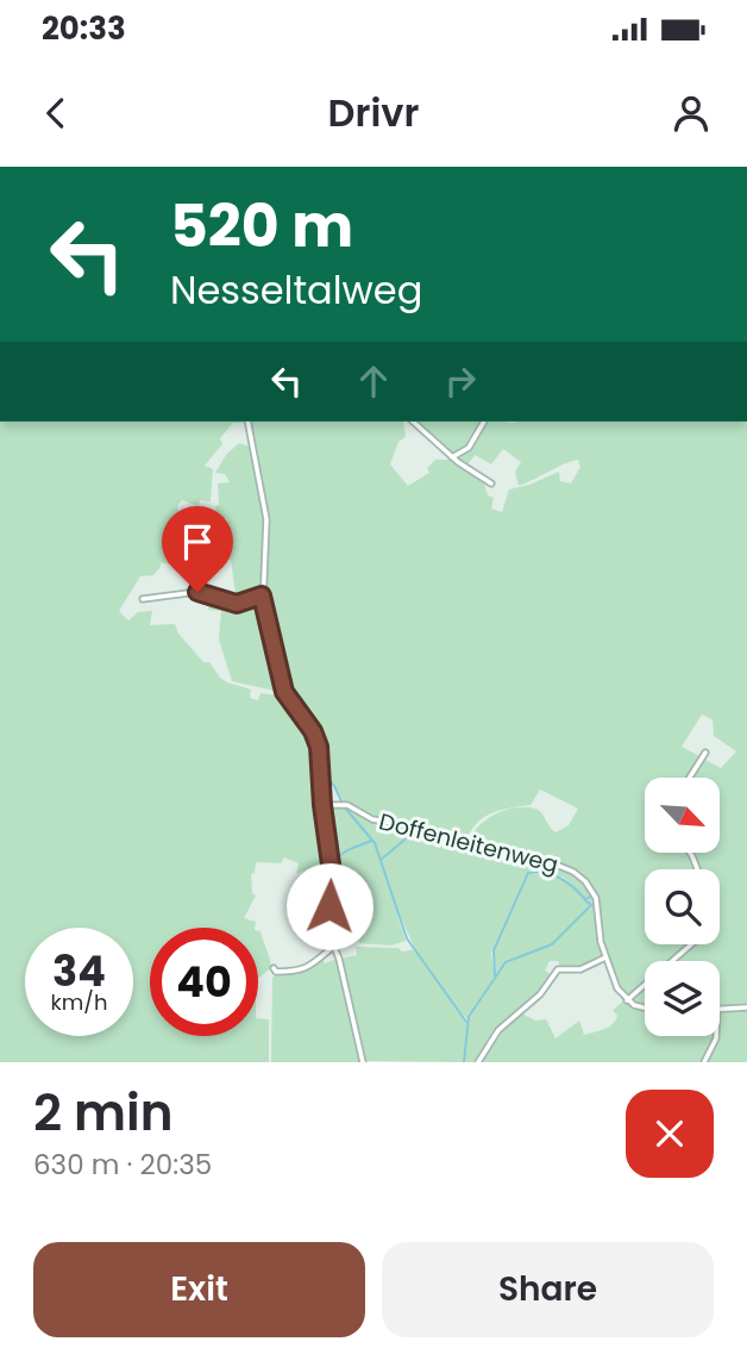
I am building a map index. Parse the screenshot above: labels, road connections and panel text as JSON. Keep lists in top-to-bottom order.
{
  "streets": {
    "street": ["Doffenleitenweg"]
  },
  "north": "bottom right",
  "page": {
    "status": "20:33",
    "header": "Drivr",
    "turn": ["520 m", "Nesseltalweg"],
    "speed": "34 km/h",
    "limit": "40",
    "heading": ["2 min", "630 m · 20:35"],
    "buttons": ["Exit", "Share"]
  }
}
